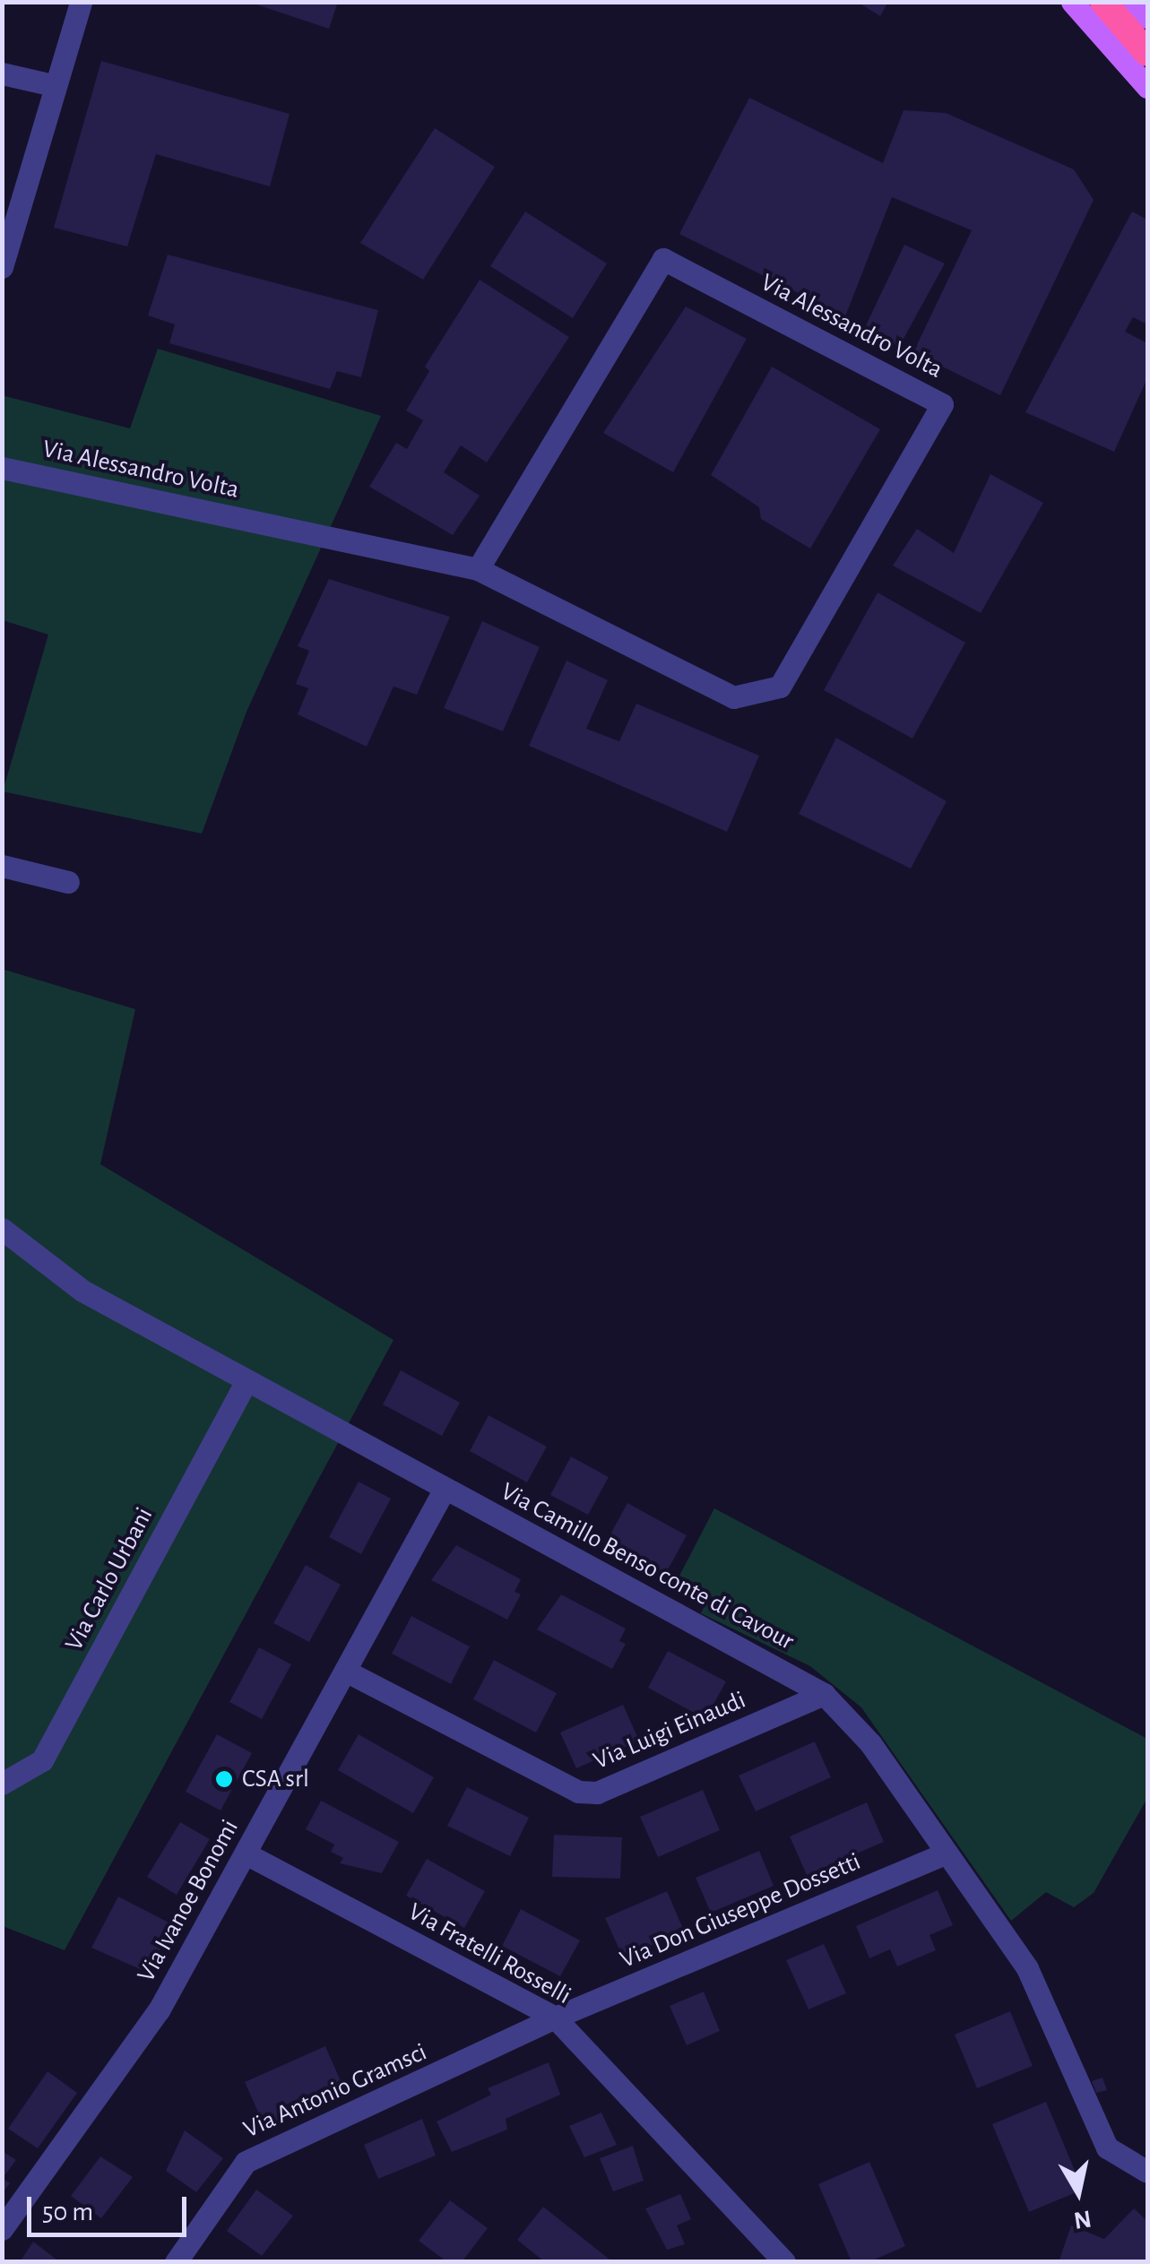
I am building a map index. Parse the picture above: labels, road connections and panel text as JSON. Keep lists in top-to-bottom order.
{
  "streets": {
    "street": [
      "Via Alessandro Volta",
      "Via Camillo Benso conte di Cavour",
      "Via Carlo Urbani",
      "Via Luigi Einaudi",
      "Via Ivanoe Bonomi",
      "Via Don Giuseppe Dossetti",
      "Via Fratelli Rosselli",
      "Via Antonio Gramsci"
    ]
  },
  "crossings": [
    ["Via Camillo Benso conte di Cavour", "Via Carlo Urbani"],
    ["Via Camillo Benso conte di Cavour", "Via Luigi Einaudi"],
    ["Via Camillo Benso conte di Cavour", "Via Ivanoe Bonomi"],
    ["Via Camillo Benso conte di Cavour", "Via Don Giuseppe Dossetti"],
    ["Via Luigi Einaudi", "Via Ivanoe Bonomi"],
    ["Via Ivanoe Bonomi", "Via Fratelli Rosselli"],
    ["Via Don Giuseppe Dossetti", "Via Fratelli Rosselli"],
    ["Via Don Giuseppe Dossetti", "Via Antonio Gramsci"],
    ["Via Fratelli Rosselli", "Via Antonio Gramsci"]
  ],
  "places": ["CSA srl"],
  "scale_bar": "50 m",
  "north": "bottom"
}
